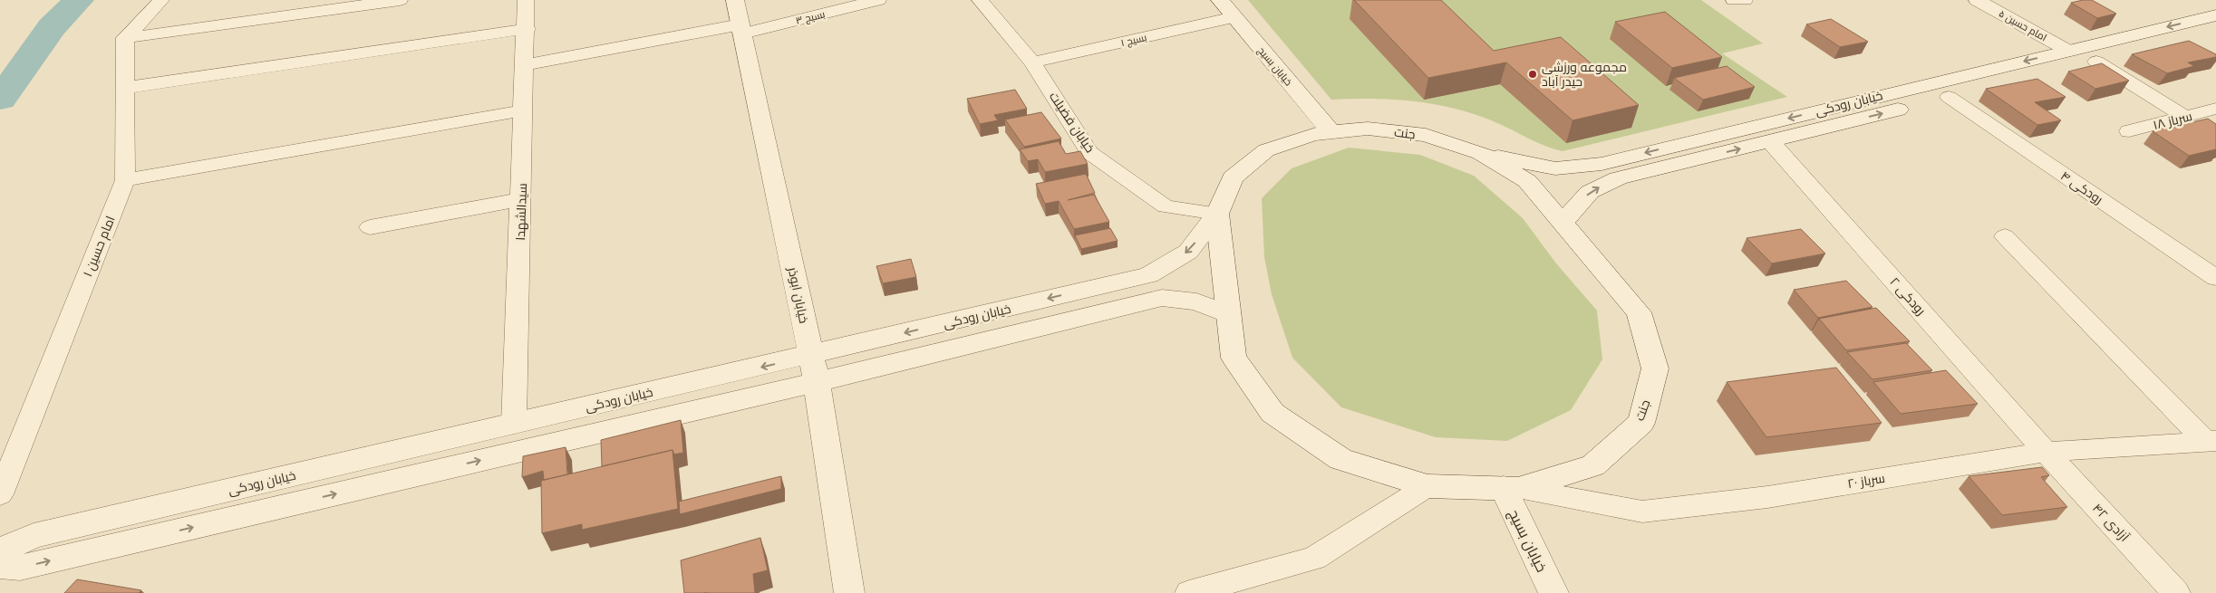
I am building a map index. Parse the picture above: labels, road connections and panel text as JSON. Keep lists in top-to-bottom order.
{
  "streets": {
    "main road": [
      "خیابان بسیج",
      "خیابان رودکی",
      "جنت",
      "خیابان ابوذر"
    ],
    "street": [
      "بسیج ۳",
      "امام حسین ۵",
      "بسیج ۱",
      "سرباز ۱۸",
      "خیابان فضیلت",
      "رودکی ۴",
      "سیدالشهدا",
      "امام حسین ۱",
      "رودکی ۲",
      "سرباز ۲۰",
      "آزادی ۴۲"
    ]
  },
  "crossings": [
    ["بسیج ۳", "سیدالشهدا"],
    ["بسیج ۳", "خیابان ابوذر"],
    ["امام حسین ۵", "خیابان رودکی"],
    ["بسیج ۱", "خیابان بسیج"],
    ["بسیج ۱", "خیابان فضیلت"],
    ["خیابان بسیج", "جنت"],
    ["خیابان بسیج", "سرباز ۲۰"],
    ["خیابان رودکی", "خیابان فضیلت"],
    ["خیابان رودکی", "جنت"],
    ["خیابان رودکی", "رودکی ۴"],
    ["خیابان رودکی", "سیدالشهدا"],
    ["خیابان رودکی", "خیابان ابوذر"],
    ["خیابان رودکی", "رودکی ۲"],
    ["خیابان فضیلت", "جنت"],
    ["جنت", "سرباز ۲۰"],
    ["رودکی ۲", "سرباز ۲۰"],
    ["رودکی ۲", "آزادی ۴۲"],
    ["سرباز ۲۰", "آزادی ۴۲"]
  ],
  "places": ["مجموعه ورزشی حیدر آباد"]
}
